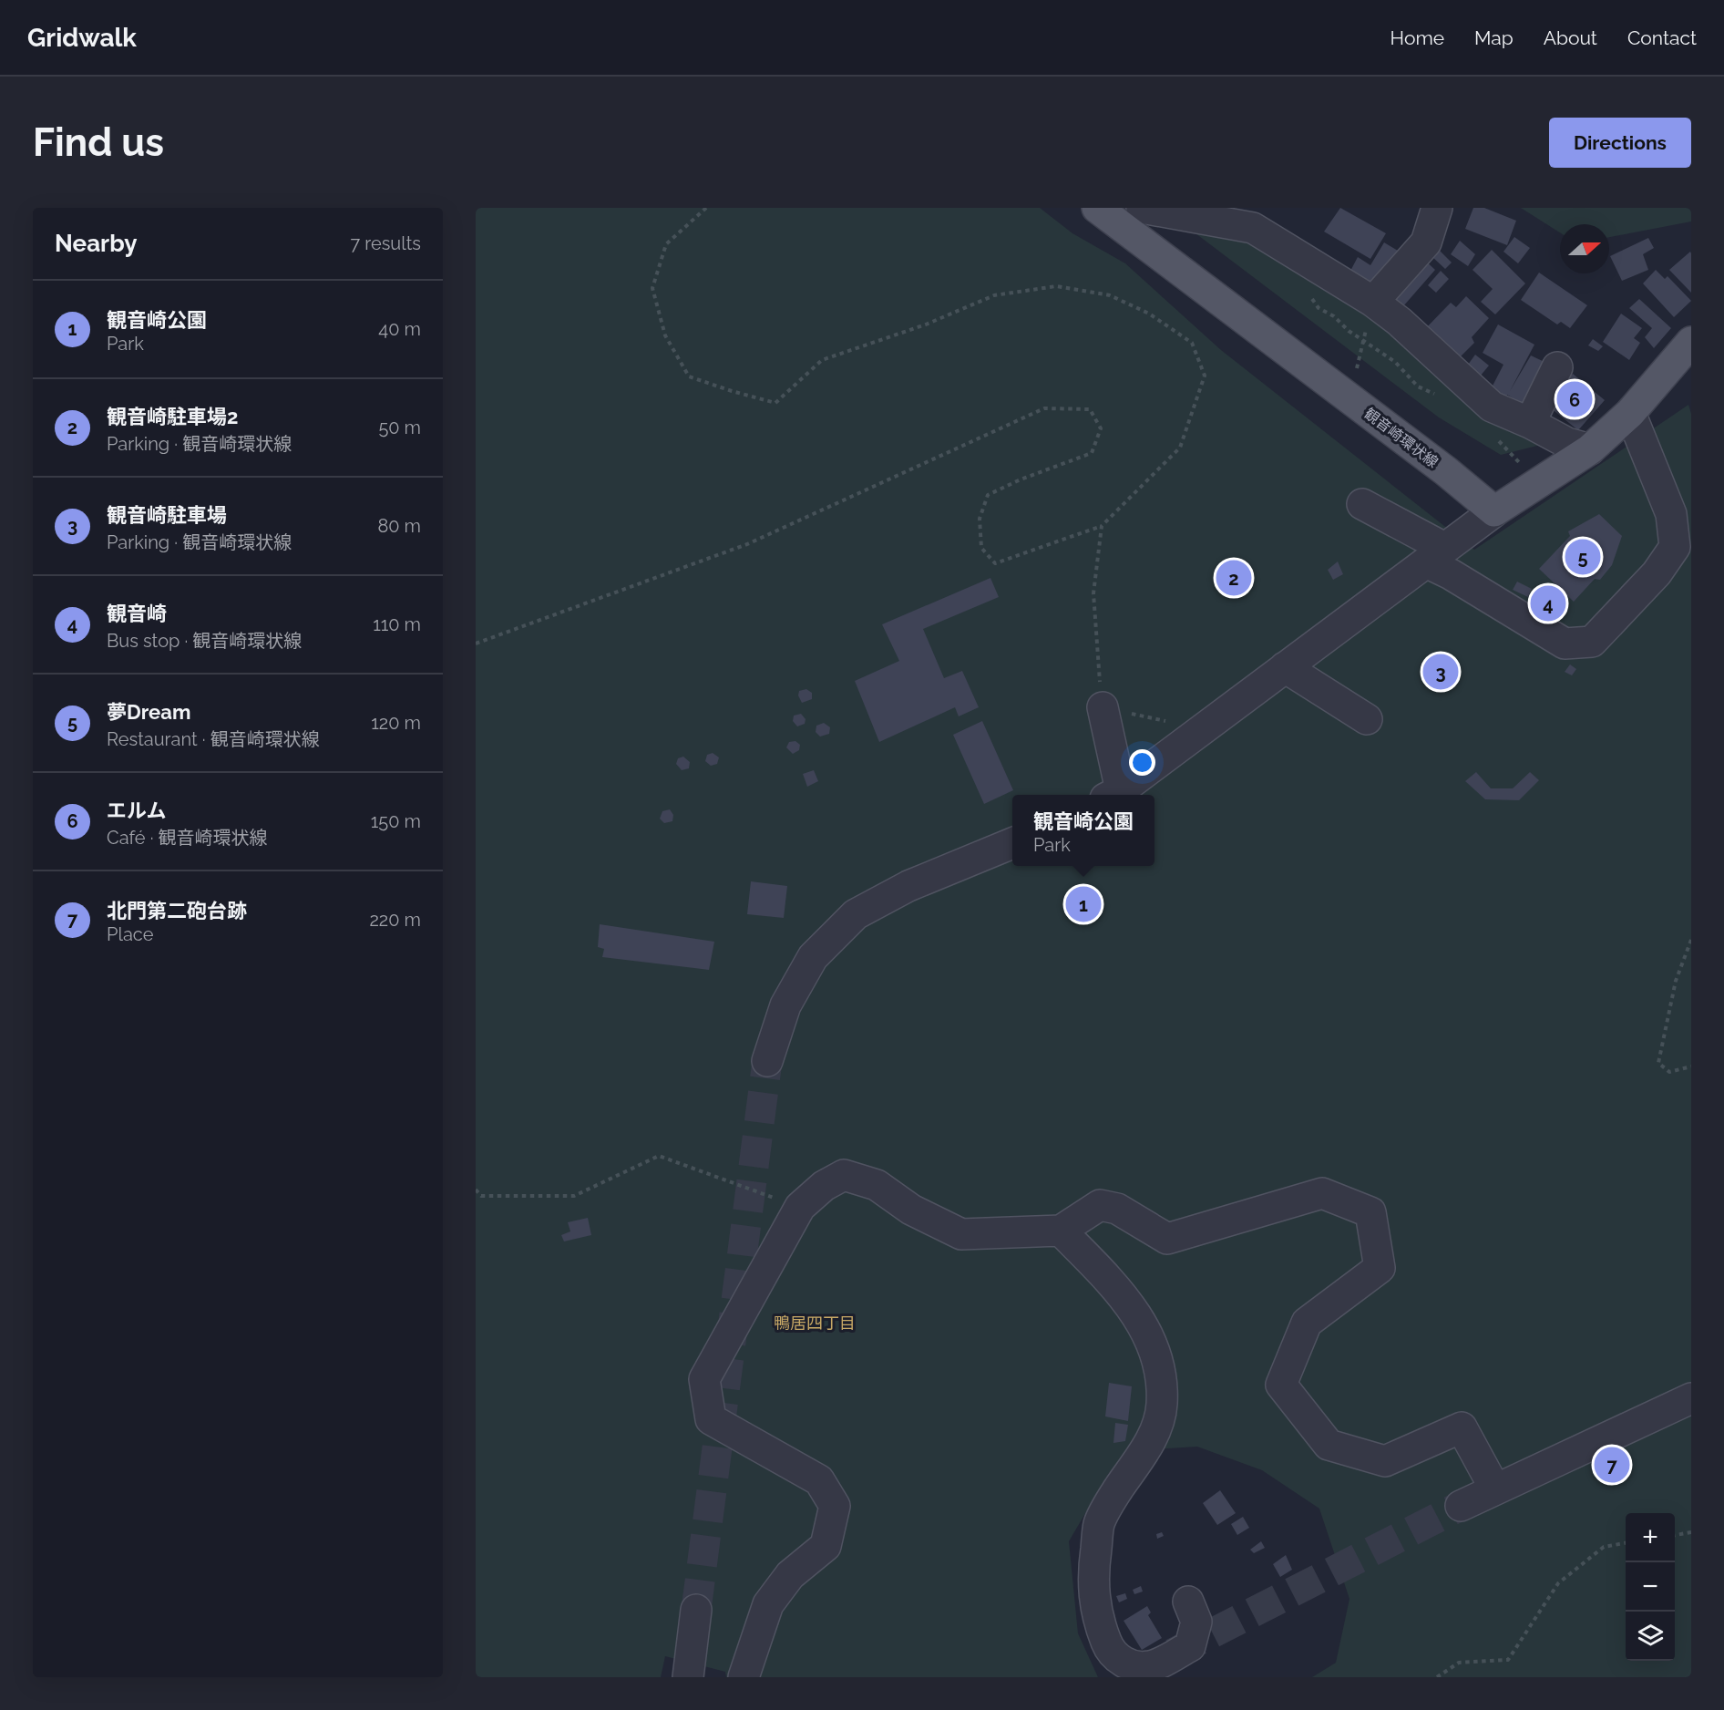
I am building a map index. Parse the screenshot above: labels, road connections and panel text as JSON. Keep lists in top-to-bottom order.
{
  "streets": {
    "main road": ["観音崎環状線"]
  },
  "districts": ["鴨居四丁目"],
  "north": "right",
  "page": {
    "header": "Gridwalk",
    "nav": [
      "Home",
      "Map",
      "About",
      "Contact"
    ],
    "buttons": "Directions",
    "title": "Find us",
    "heading": ["Nearby", "7 results"],
    "list": [
      {
        "mark": "1",
        "name": "観音崎公園",
        "note": "Park",
        "value": "40 m"
      },
      {
        "mark": "2",
        "name": "観音崎駐車場2",
        "note": "Parking · 観音崎環状線",
        "value": "50 m"
      },
      {
        "mark": "3",
        "name": "観音崎駐車場",
        "note": "Parking · 観音崎環状線",
        "value": "80 m"
      },
      {
        "mark": "4",
        "name": "観音崎",
        "note": "Bus stop · 観音崎環状線",
        "value": "110 m"
      },
      {
        "mark": "5",
        "name": "夢Dream",
        "note": "Restaurant · 観音崎環状線",
        "value": "120 m"
      },
      {
        "mark": "6",
        "name": "エルム",
        "note": "Café · 観音崎環状線",
        "value": "150 m"
      },
      {
        "mark": "7",
        "name": "北門第二砲台跡",
        "note": "Place",
        "value": "220 m"
      }
    ],
    "pins": [
      "6",
      "5",
      "2",
      "4",
      "3",
      "1",
      "7"
    ],
    "popup": ["観音崎公園", "Park"],
    "map_buttons": ["+", "−"]
  }
}
